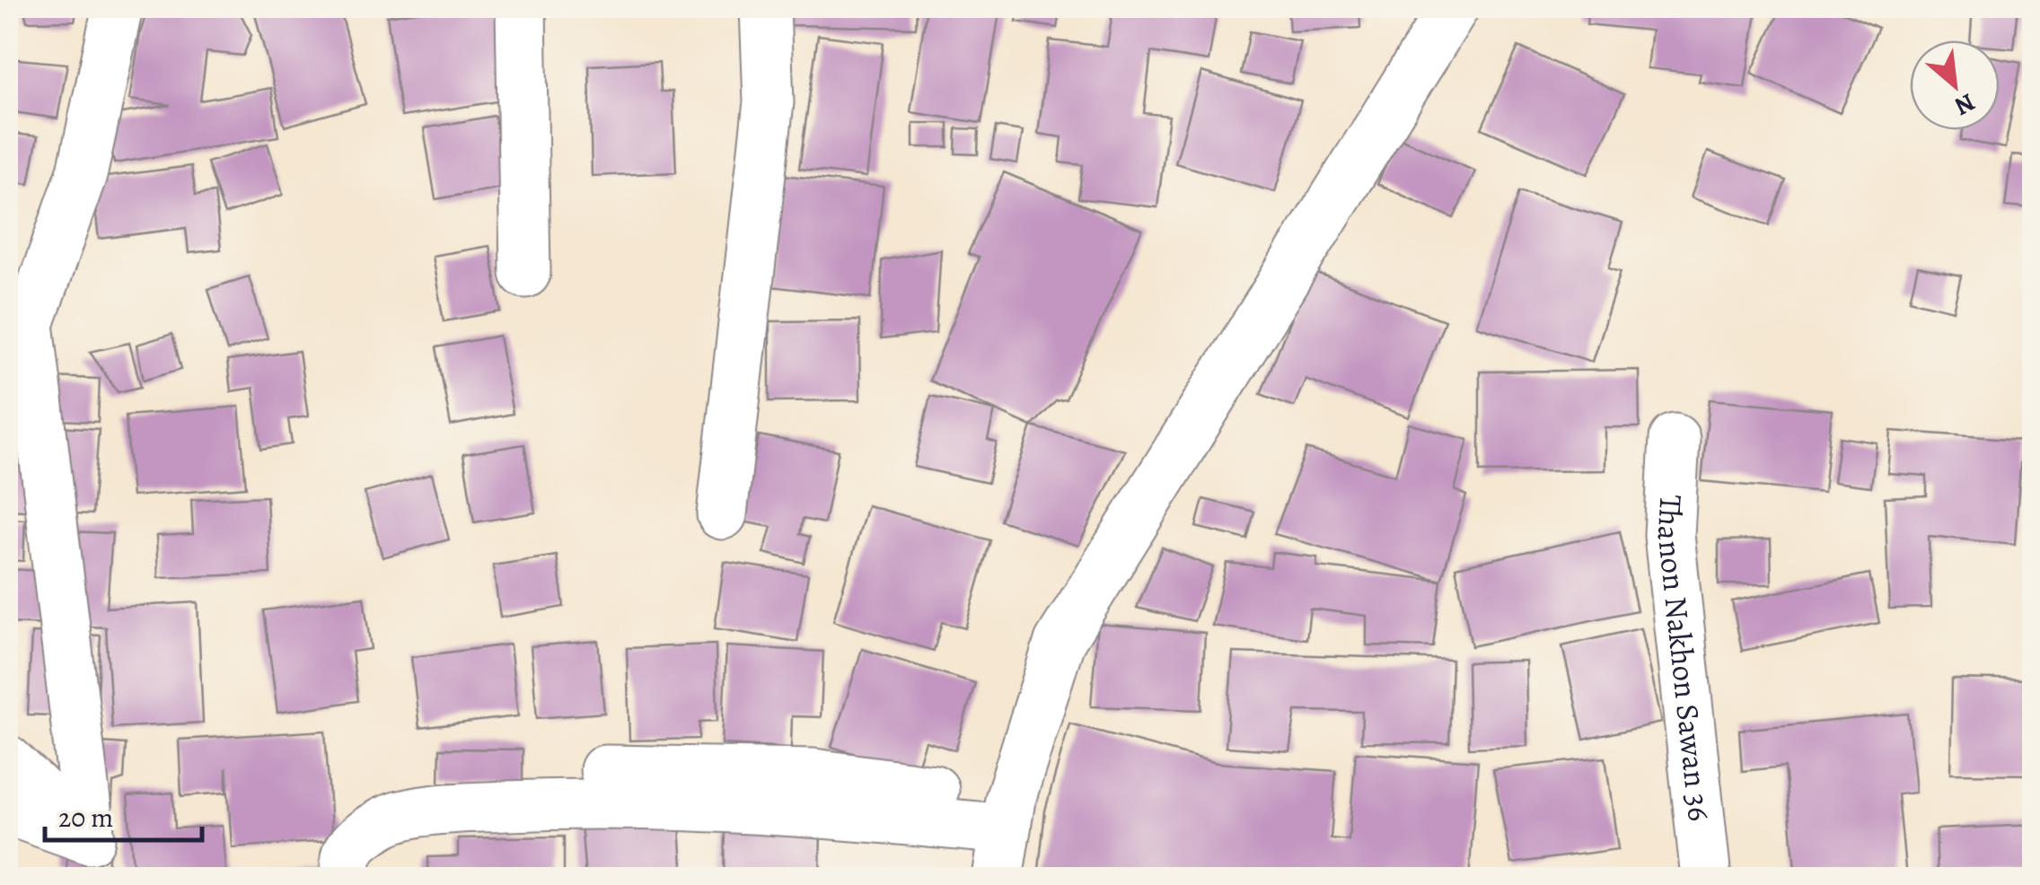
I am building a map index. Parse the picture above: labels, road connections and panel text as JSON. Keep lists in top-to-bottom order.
{
  "streets": {
    "street": ["Thanon Nakhon Sawan 36"]
  },
  "scale_bar": "20 m",
  "north": "bottom right"
}
